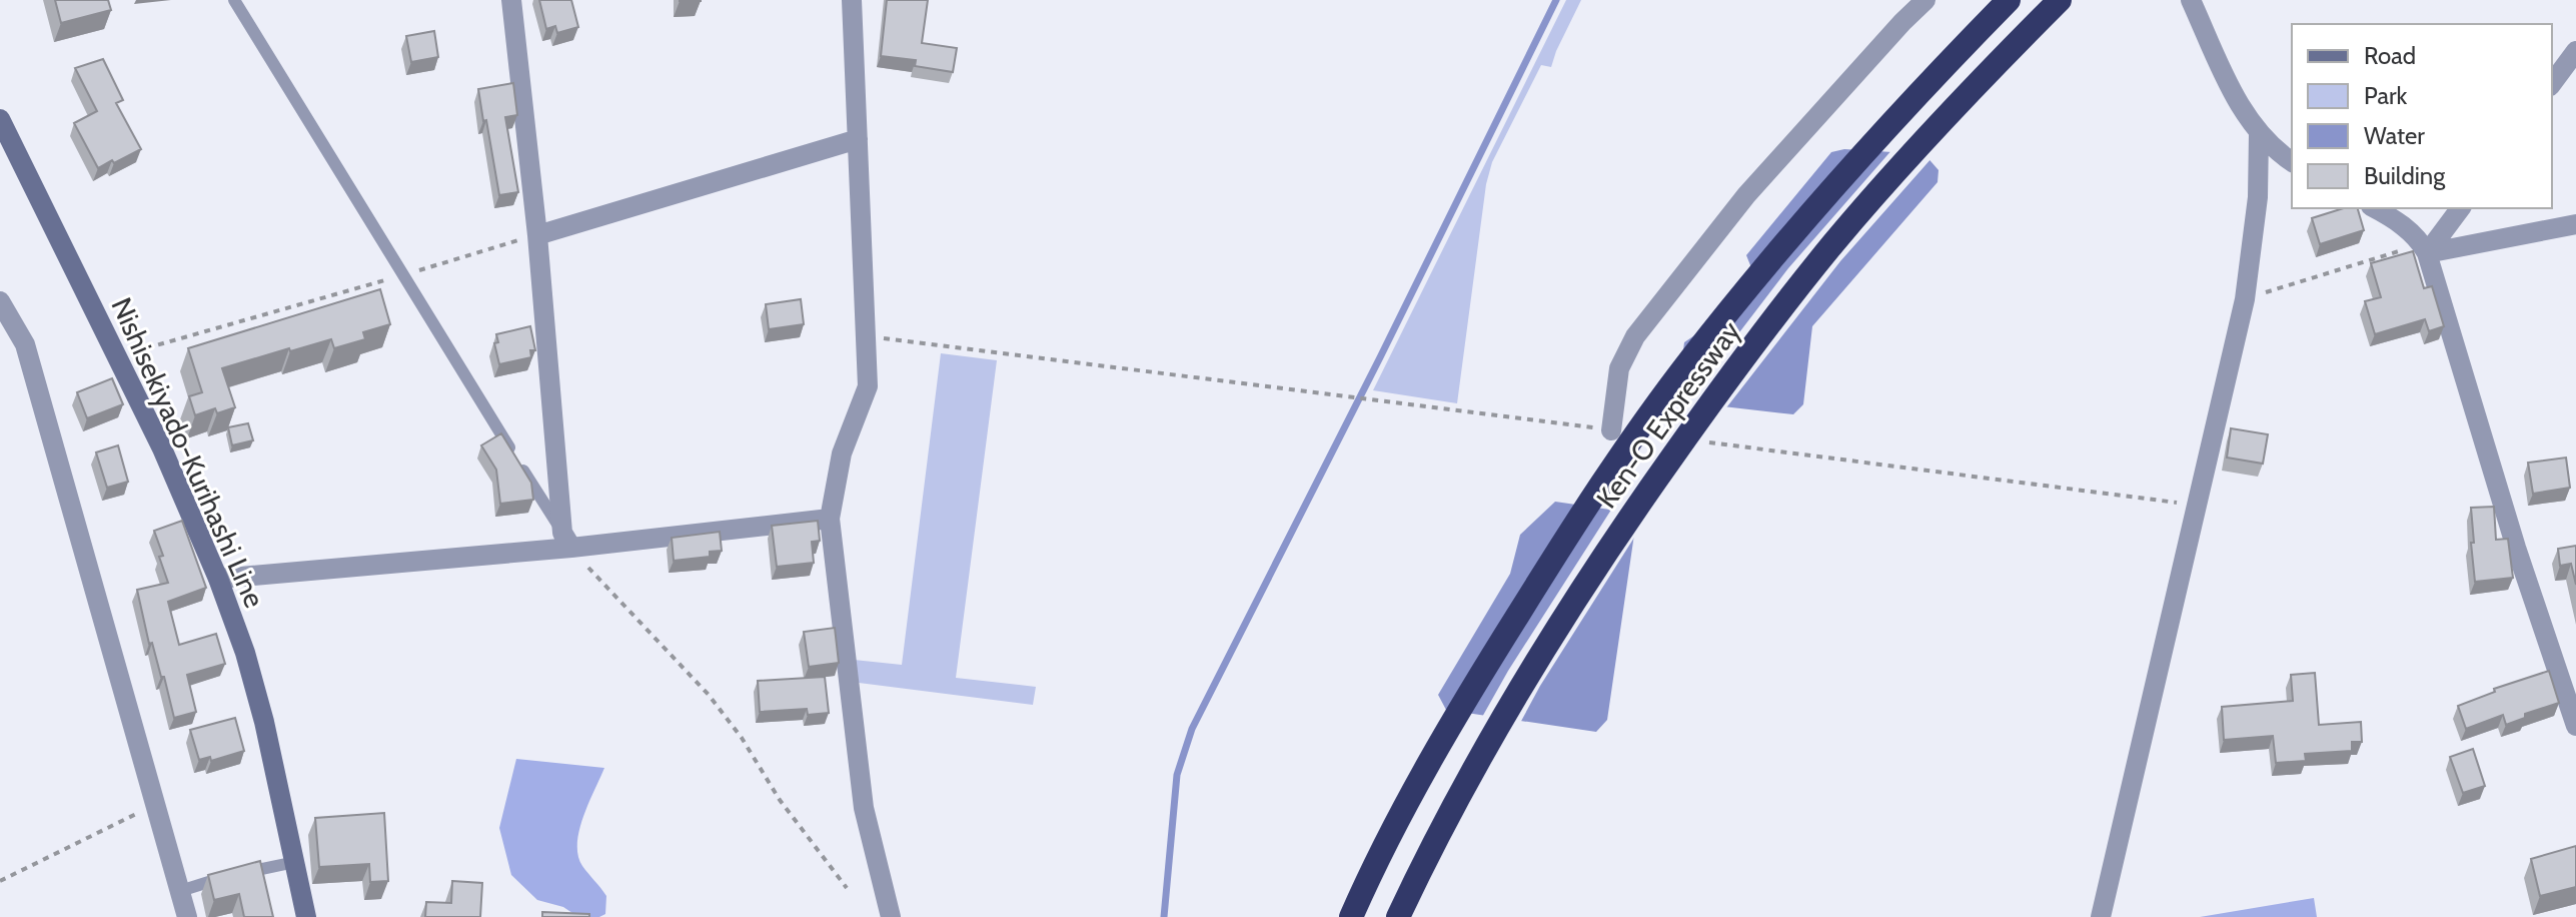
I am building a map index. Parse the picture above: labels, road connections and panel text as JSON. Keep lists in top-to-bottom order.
{
  "streets": {
    "highway": ["Ken-O Expressway"],
    "main road": ["Nishisekiyado-Kurihashi Line"]
  },
  "legend": [
    "Road",
    "Park",
    "Water",
    "Building"
  ]
}
